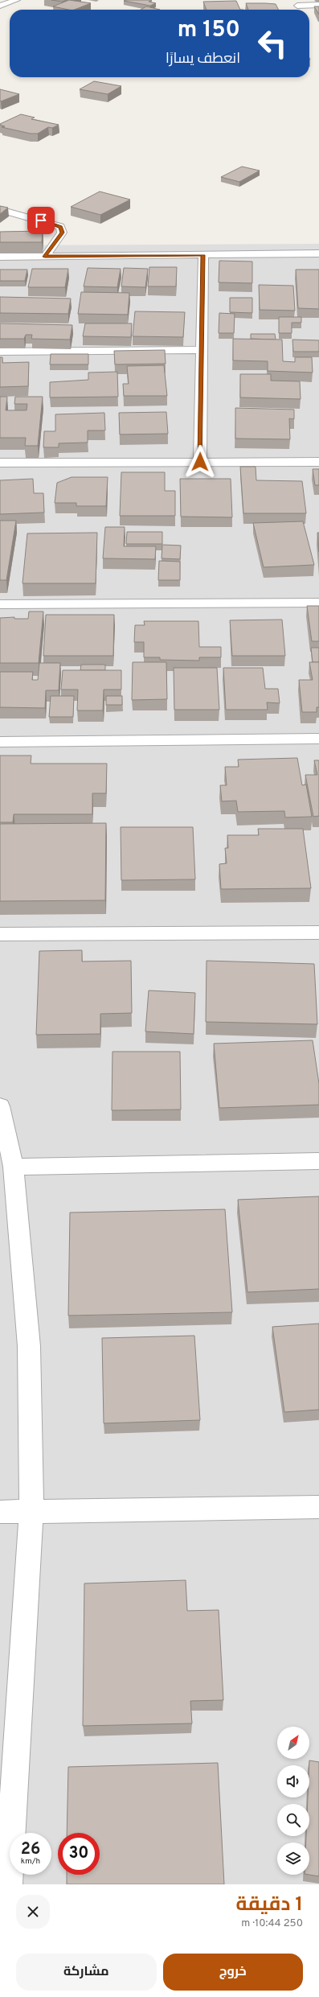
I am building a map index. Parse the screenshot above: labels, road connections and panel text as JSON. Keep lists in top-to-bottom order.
{
  "north": "top right",
  "page": {
    "turn": ["150 m", "انعطف يسارًا"],
    "speed": "26 km/h",
    "limit": "30",
    "heading": ["1 دقيقة", "250 m · 10:44"],
    "buttons": ["خروج", "مشاركة"]
  }
}
